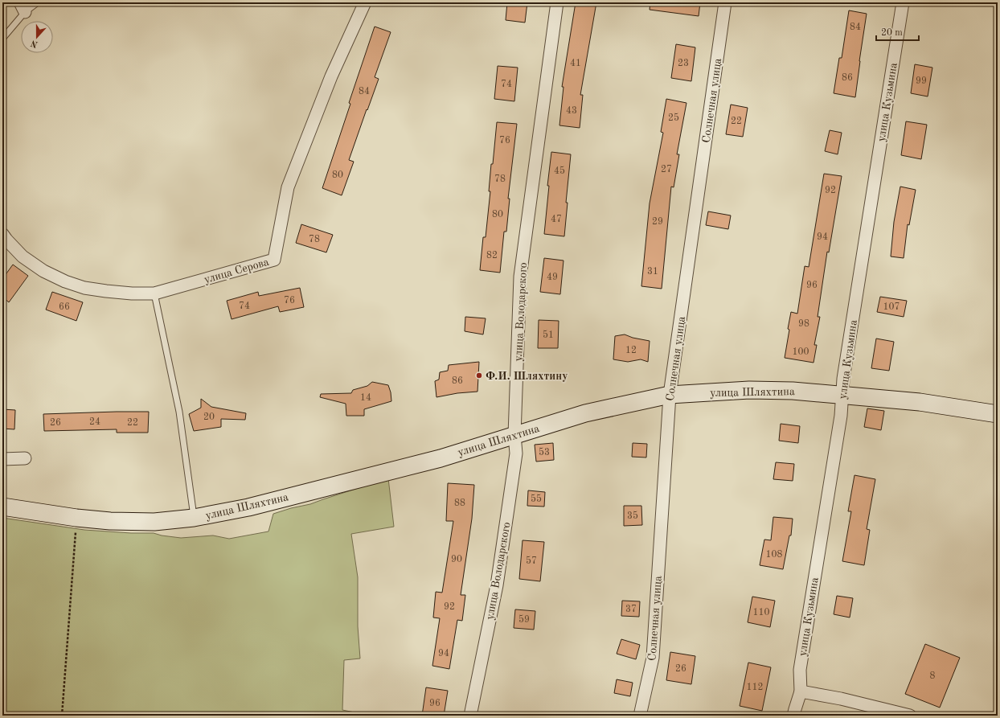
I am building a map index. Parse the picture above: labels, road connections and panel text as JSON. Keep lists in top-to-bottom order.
{
  "streets": {
    "main road": ["улица Шляхтина"],
    "street": [
      "Солнечная улица",
      "улица Кузьмина",
      "улица Серова",
      "улица Володарского"
    ]
  },
  "crossings": [
    ["Солнечная улица", "улица Шляхтина"],
    ["улица Кузьмина", "улица Шляхтина"],
    ["улица Володарского", "улица Шляхтина"]
  ],
  "places": ["Ф.И. Шляхтину"],
  "house_numbers": [
    "84",
    "41",
    "23",
    "86",
    "99",
    "74",
    "84",
    "43",
    "25",
    "22",
    "76",
    "27",
    "45",
    "80",
    "78",
    "92",
    "80",
    "47",
    "29",
    "94",
    "78",
    "82",
    "31",
    "49",
    "96",
    "76",
    "74",
    "66",
    "107",
    "98",
    "51",
    "12",
    "100",
    "86",
    "14",
    "20",
    "24",
    "26",
    "22",
    "53",
    "55",
    "88",
    "35",
    "108",
    "90",
    "57",
    "92",
    "37",
    "110",
    "59",
    "94",
    "26",
    "8",
    "112",
    "96"
  ],
  "scale_bar": "20 m",
  "north": "bottom"
}
